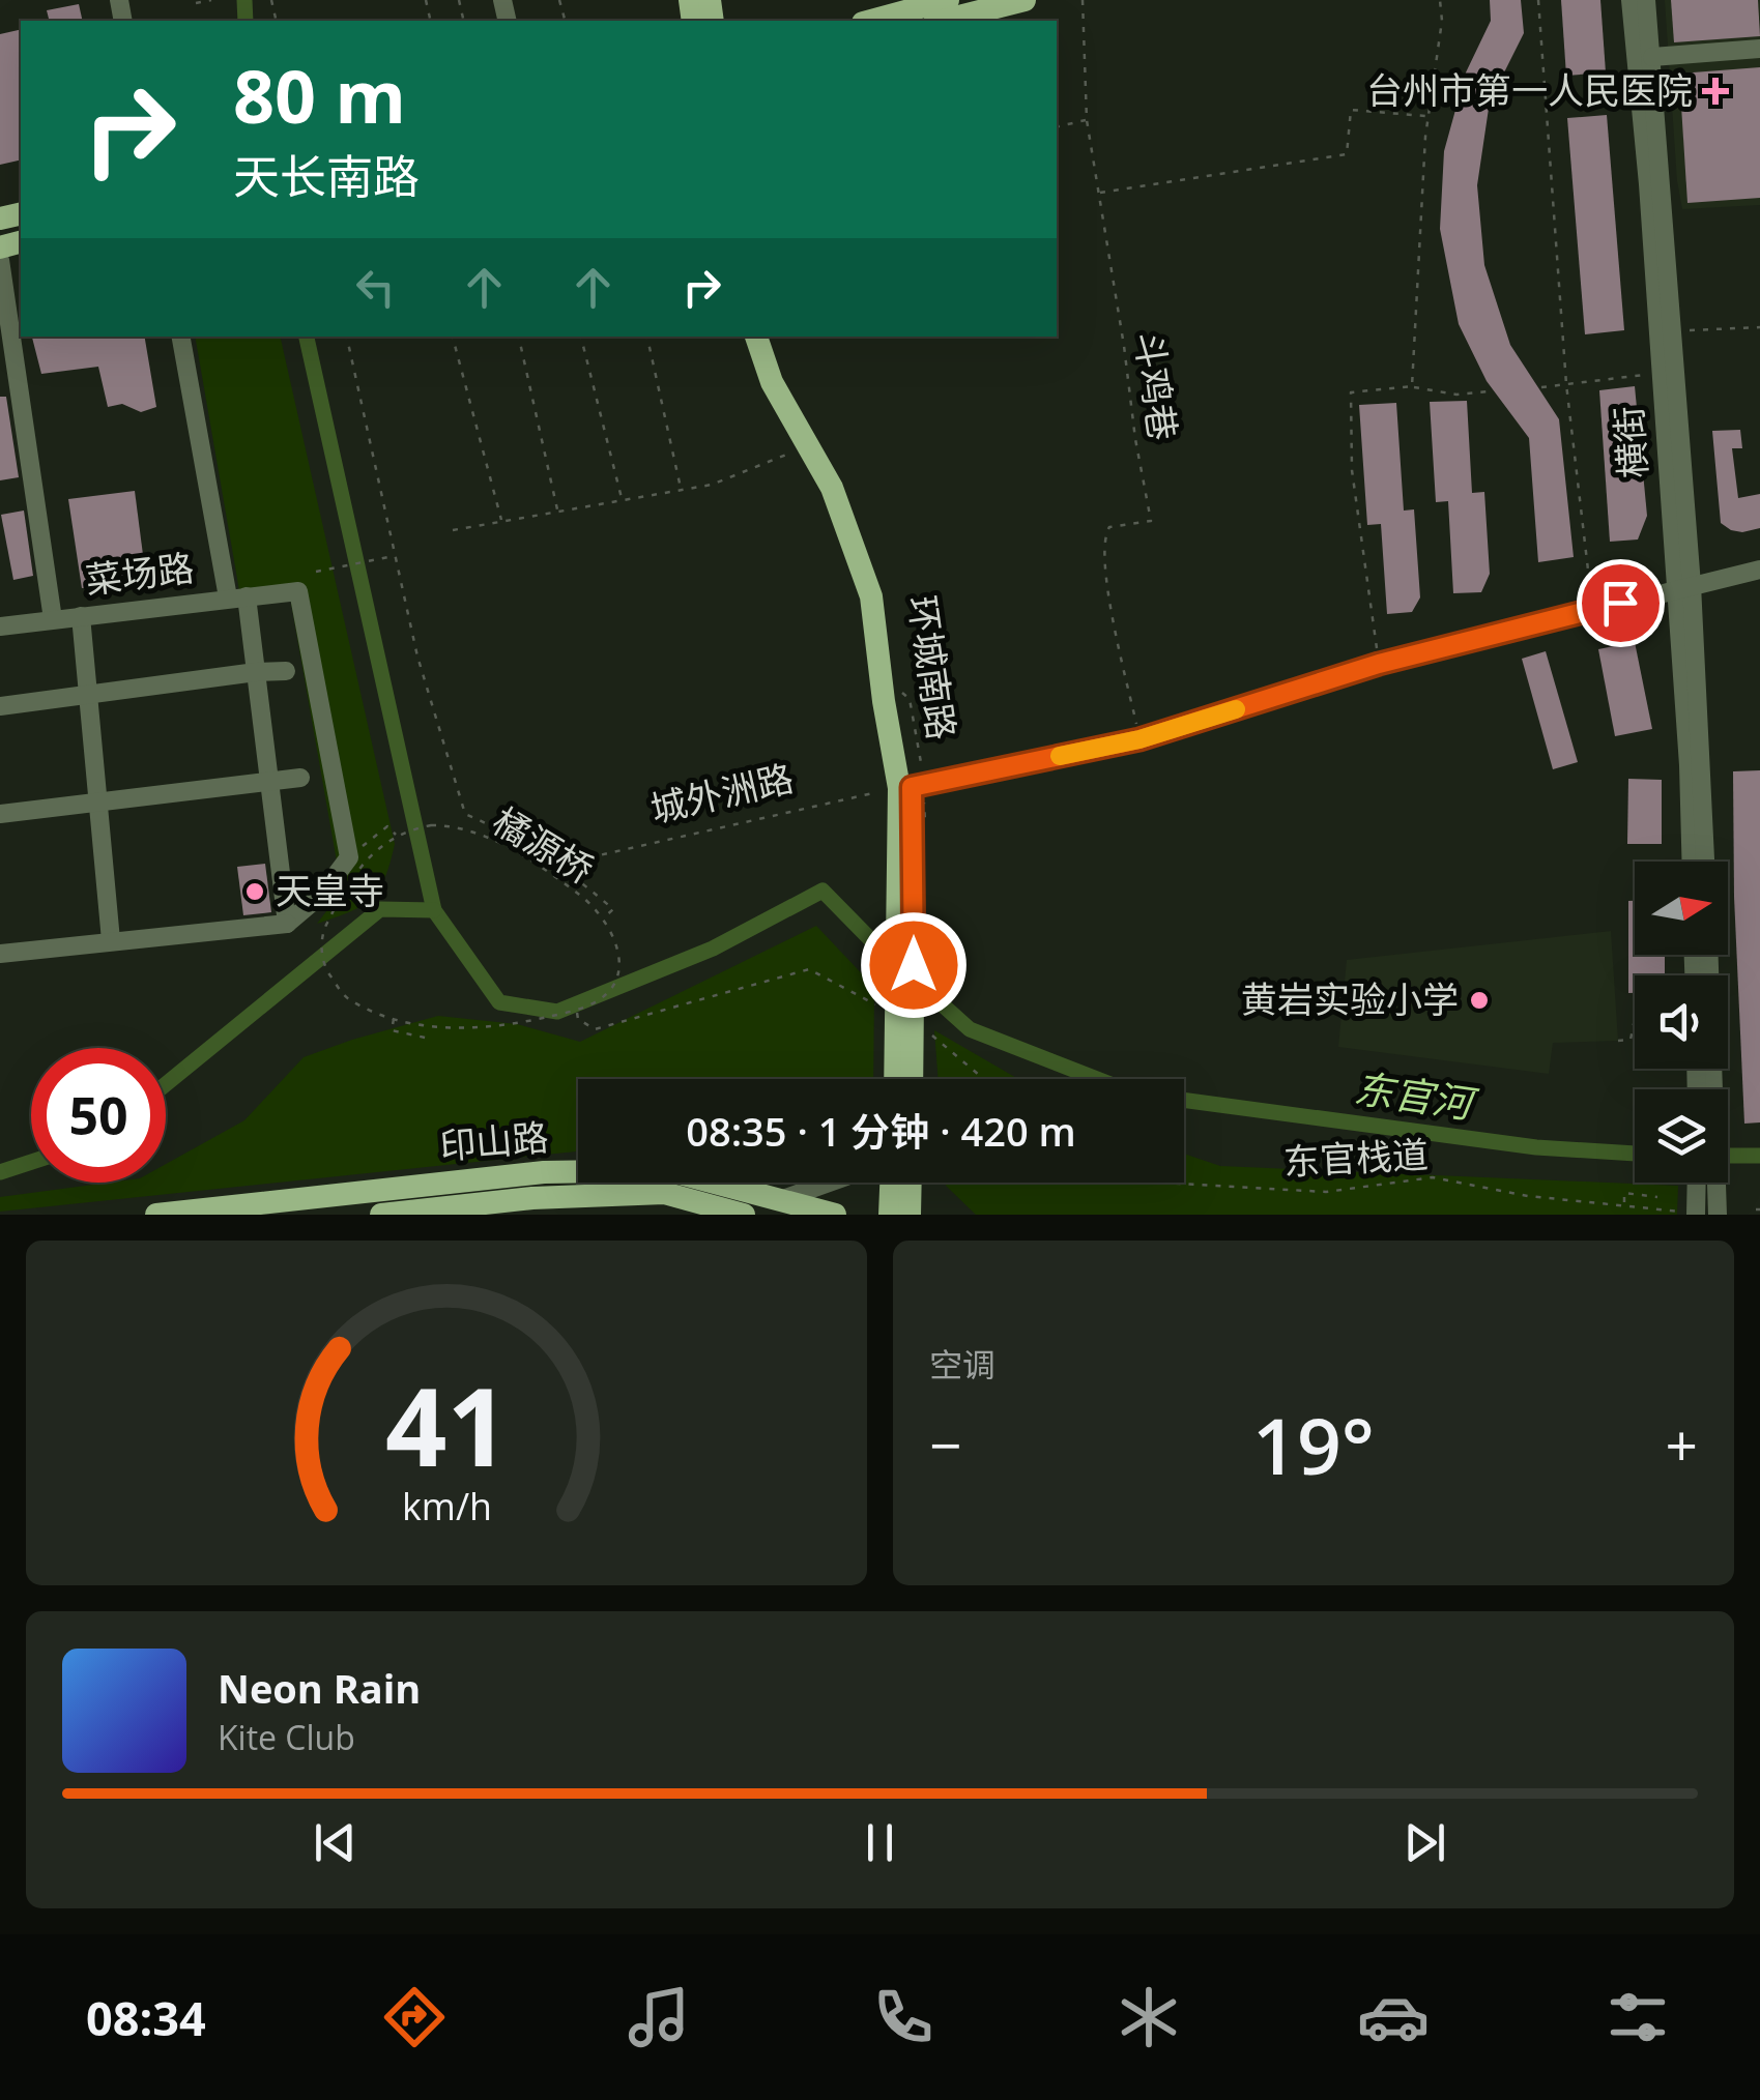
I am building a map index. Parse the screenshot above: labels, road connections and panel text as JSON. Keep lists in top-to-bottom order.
{
  "streets": {
    "main road": ["环城南路", "印山路"],
    "street": ["横街", "菜场路"],
    "path": [
      "斗鸡巷",
      "城外洲路",
      "橘源桥",
      "东官栈道"
    ]
  },
  "crossings": [
    ["环城南路", "城外洲路"]
  ],
  "water": ["东官河"],
  "places": {
    "health": ["台州市第一人民医院"],
    "other": ["天皇寺", "黄岩实验小学"]
  },
  "north": "right",
  "page": {
    "turn": ["80 m", "天长南路"],
    "limit": "50",
    "trip": "08:35 · 1 分钟 · 420 m",
    "tile": "空调",
    "heat": ["−", "19°", "+"],
    "song": ["Neon Rain", "Kite Club"],
    "tabs": "08:34",
    "gauge": ["41", "km/h"]
  }
}
